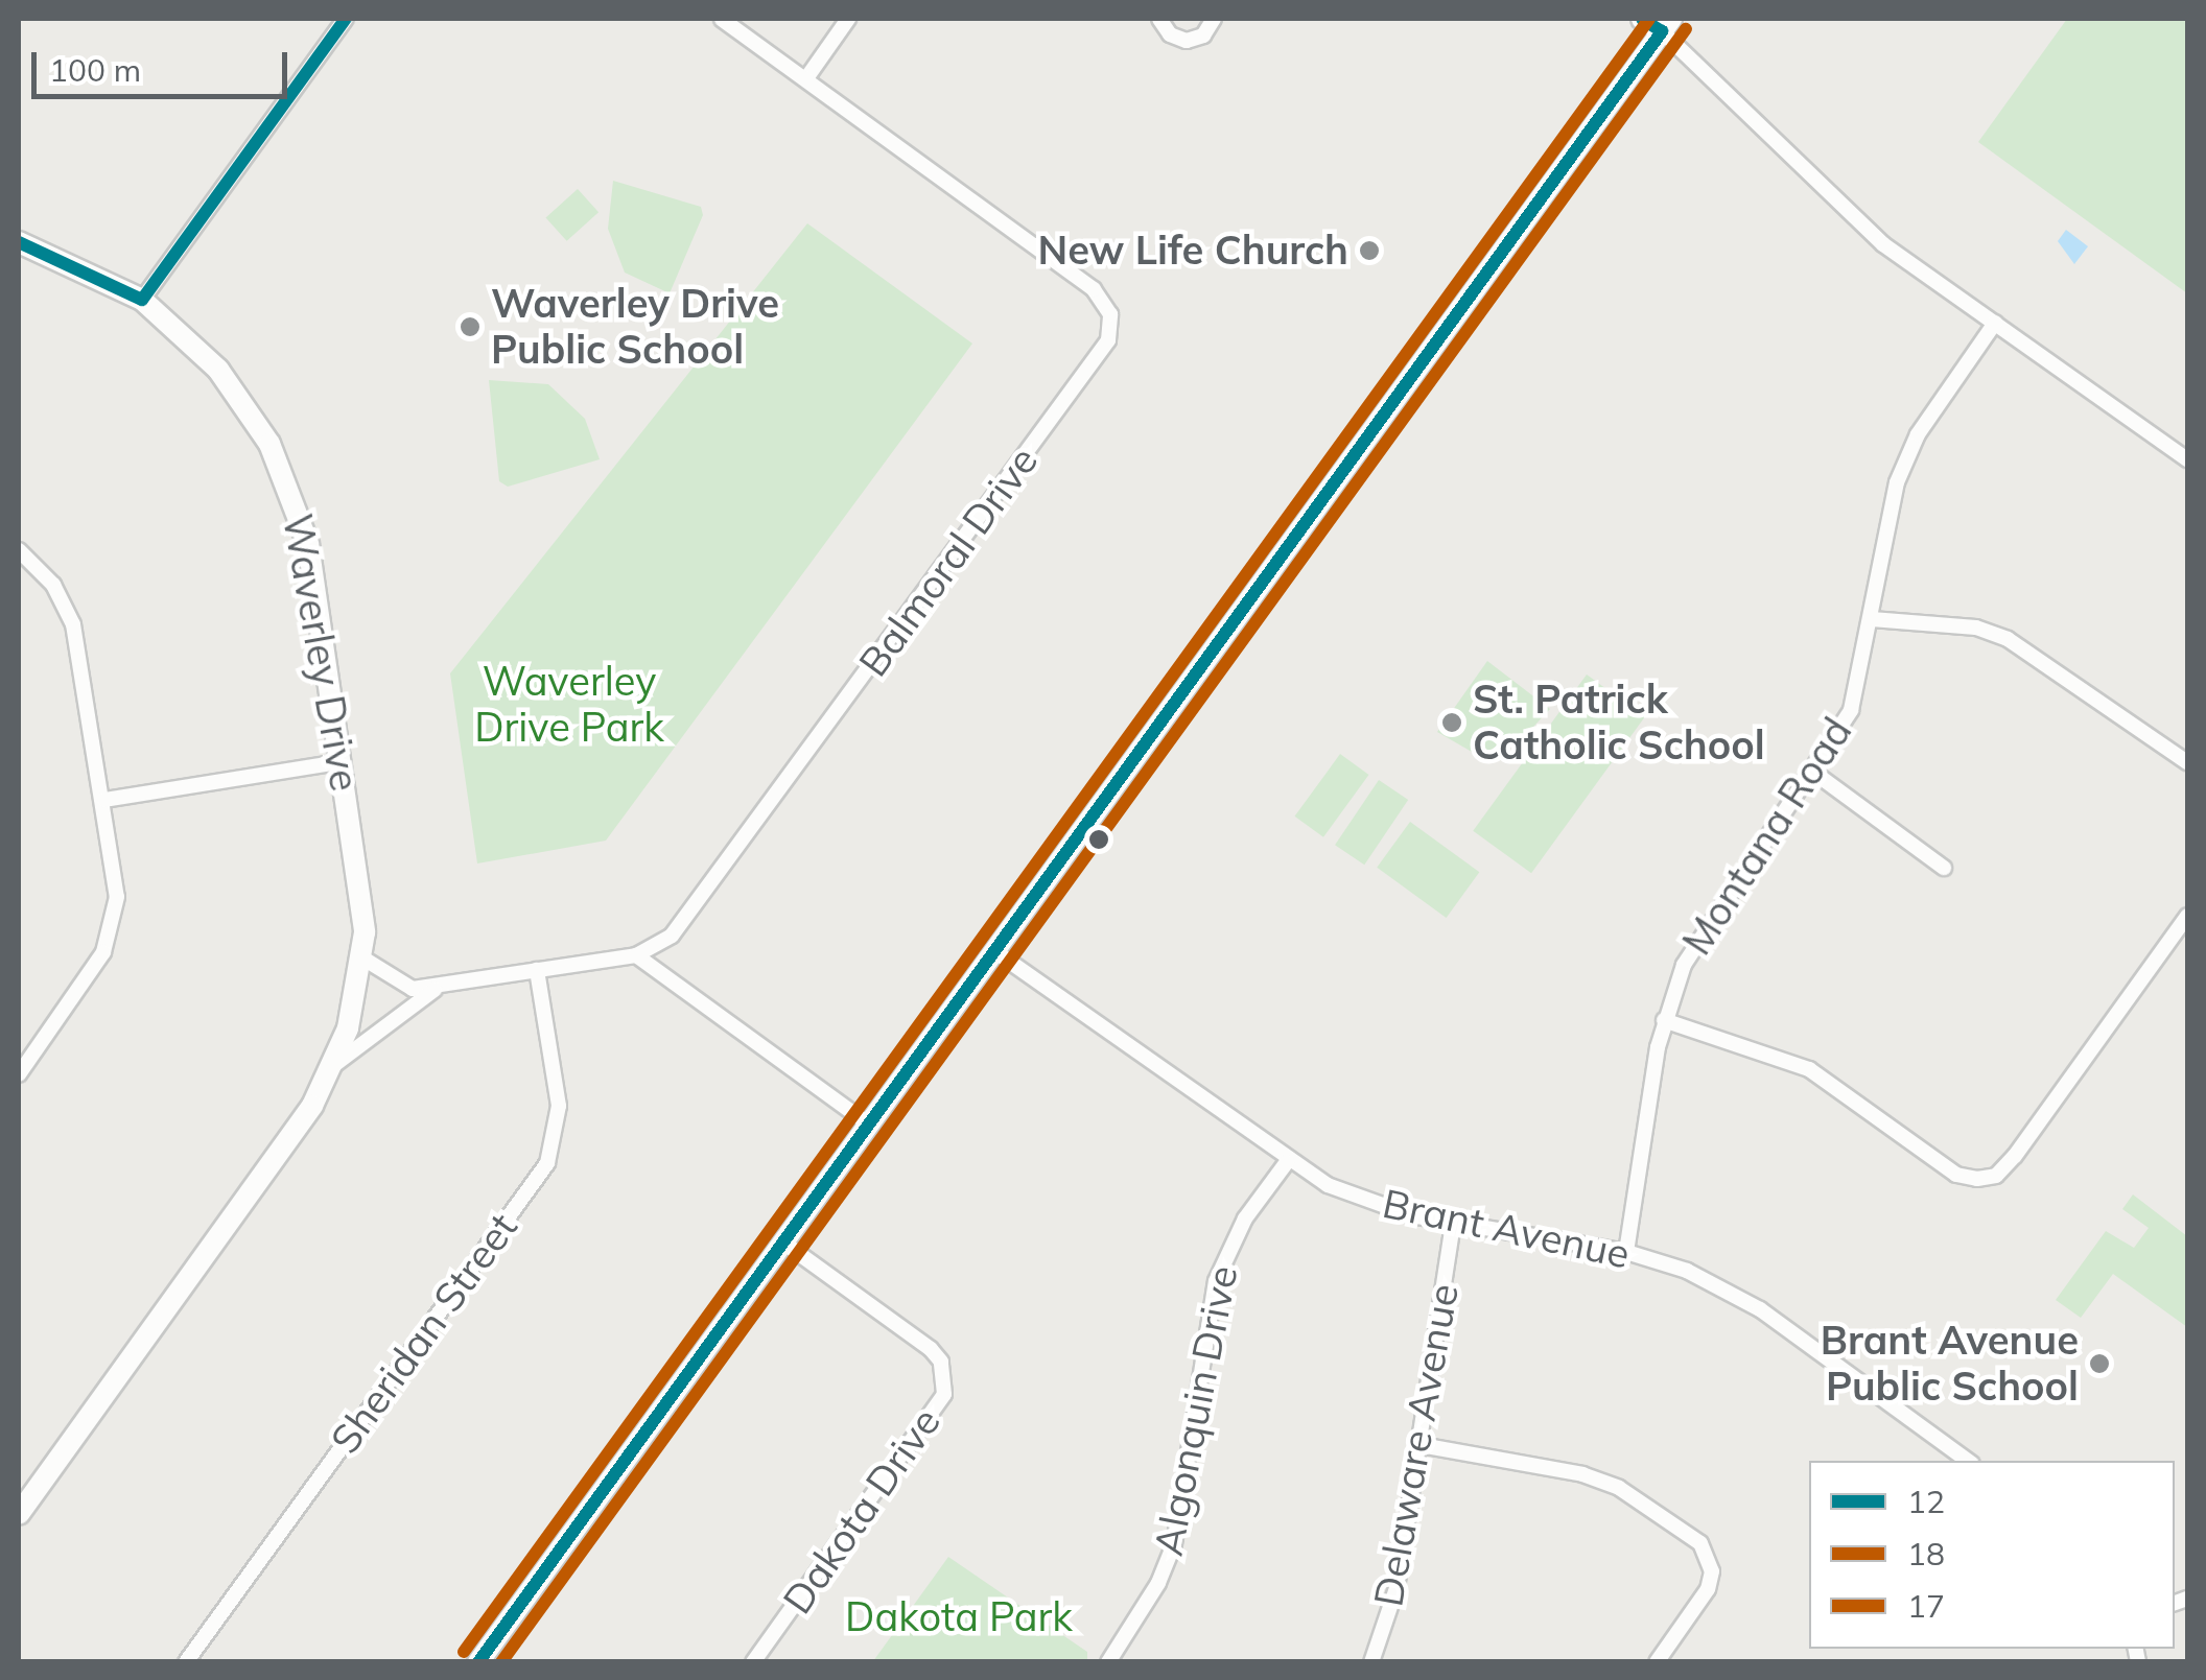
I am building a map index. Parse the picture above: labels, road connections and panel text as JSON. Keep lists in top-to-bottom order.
{
  "streets": {
    "main road": ["Waverley Drive"],
    "street": [
      "Balmoral Drive",
      "Montana Road",
      "Brant Avenue",
      "Sheridan Street",
      "Algonquin Drive",
      "Delaware Avenue",
      "Dakota Drive"
    ]
  },
  "crossings": [
    ["Balmoral Drive", "Waverley Drive"],
    ["Balmoral Drive", "Sheridan Street"],
    ["Montana Road", "Brant Avenue"],
    ["Brant Avenue", "Algonquin Drive"],
    ["Brant Avenue", "Delaware Avenue"]
  ],
  "parks": ["Waverley Drive Park", "Dakota Park"],
  "places": [
    "New Life Church",
    "Waverley Drive Public School",
    "St. Patrick Catholic School",
    "Brant Avenue Public School"
  ],
  "lines": ["transit line 12", "transit line 17", "transit line 18"],
  "legend": ["12", "18", "17"],
  "scale_bar": "100 m"
}
